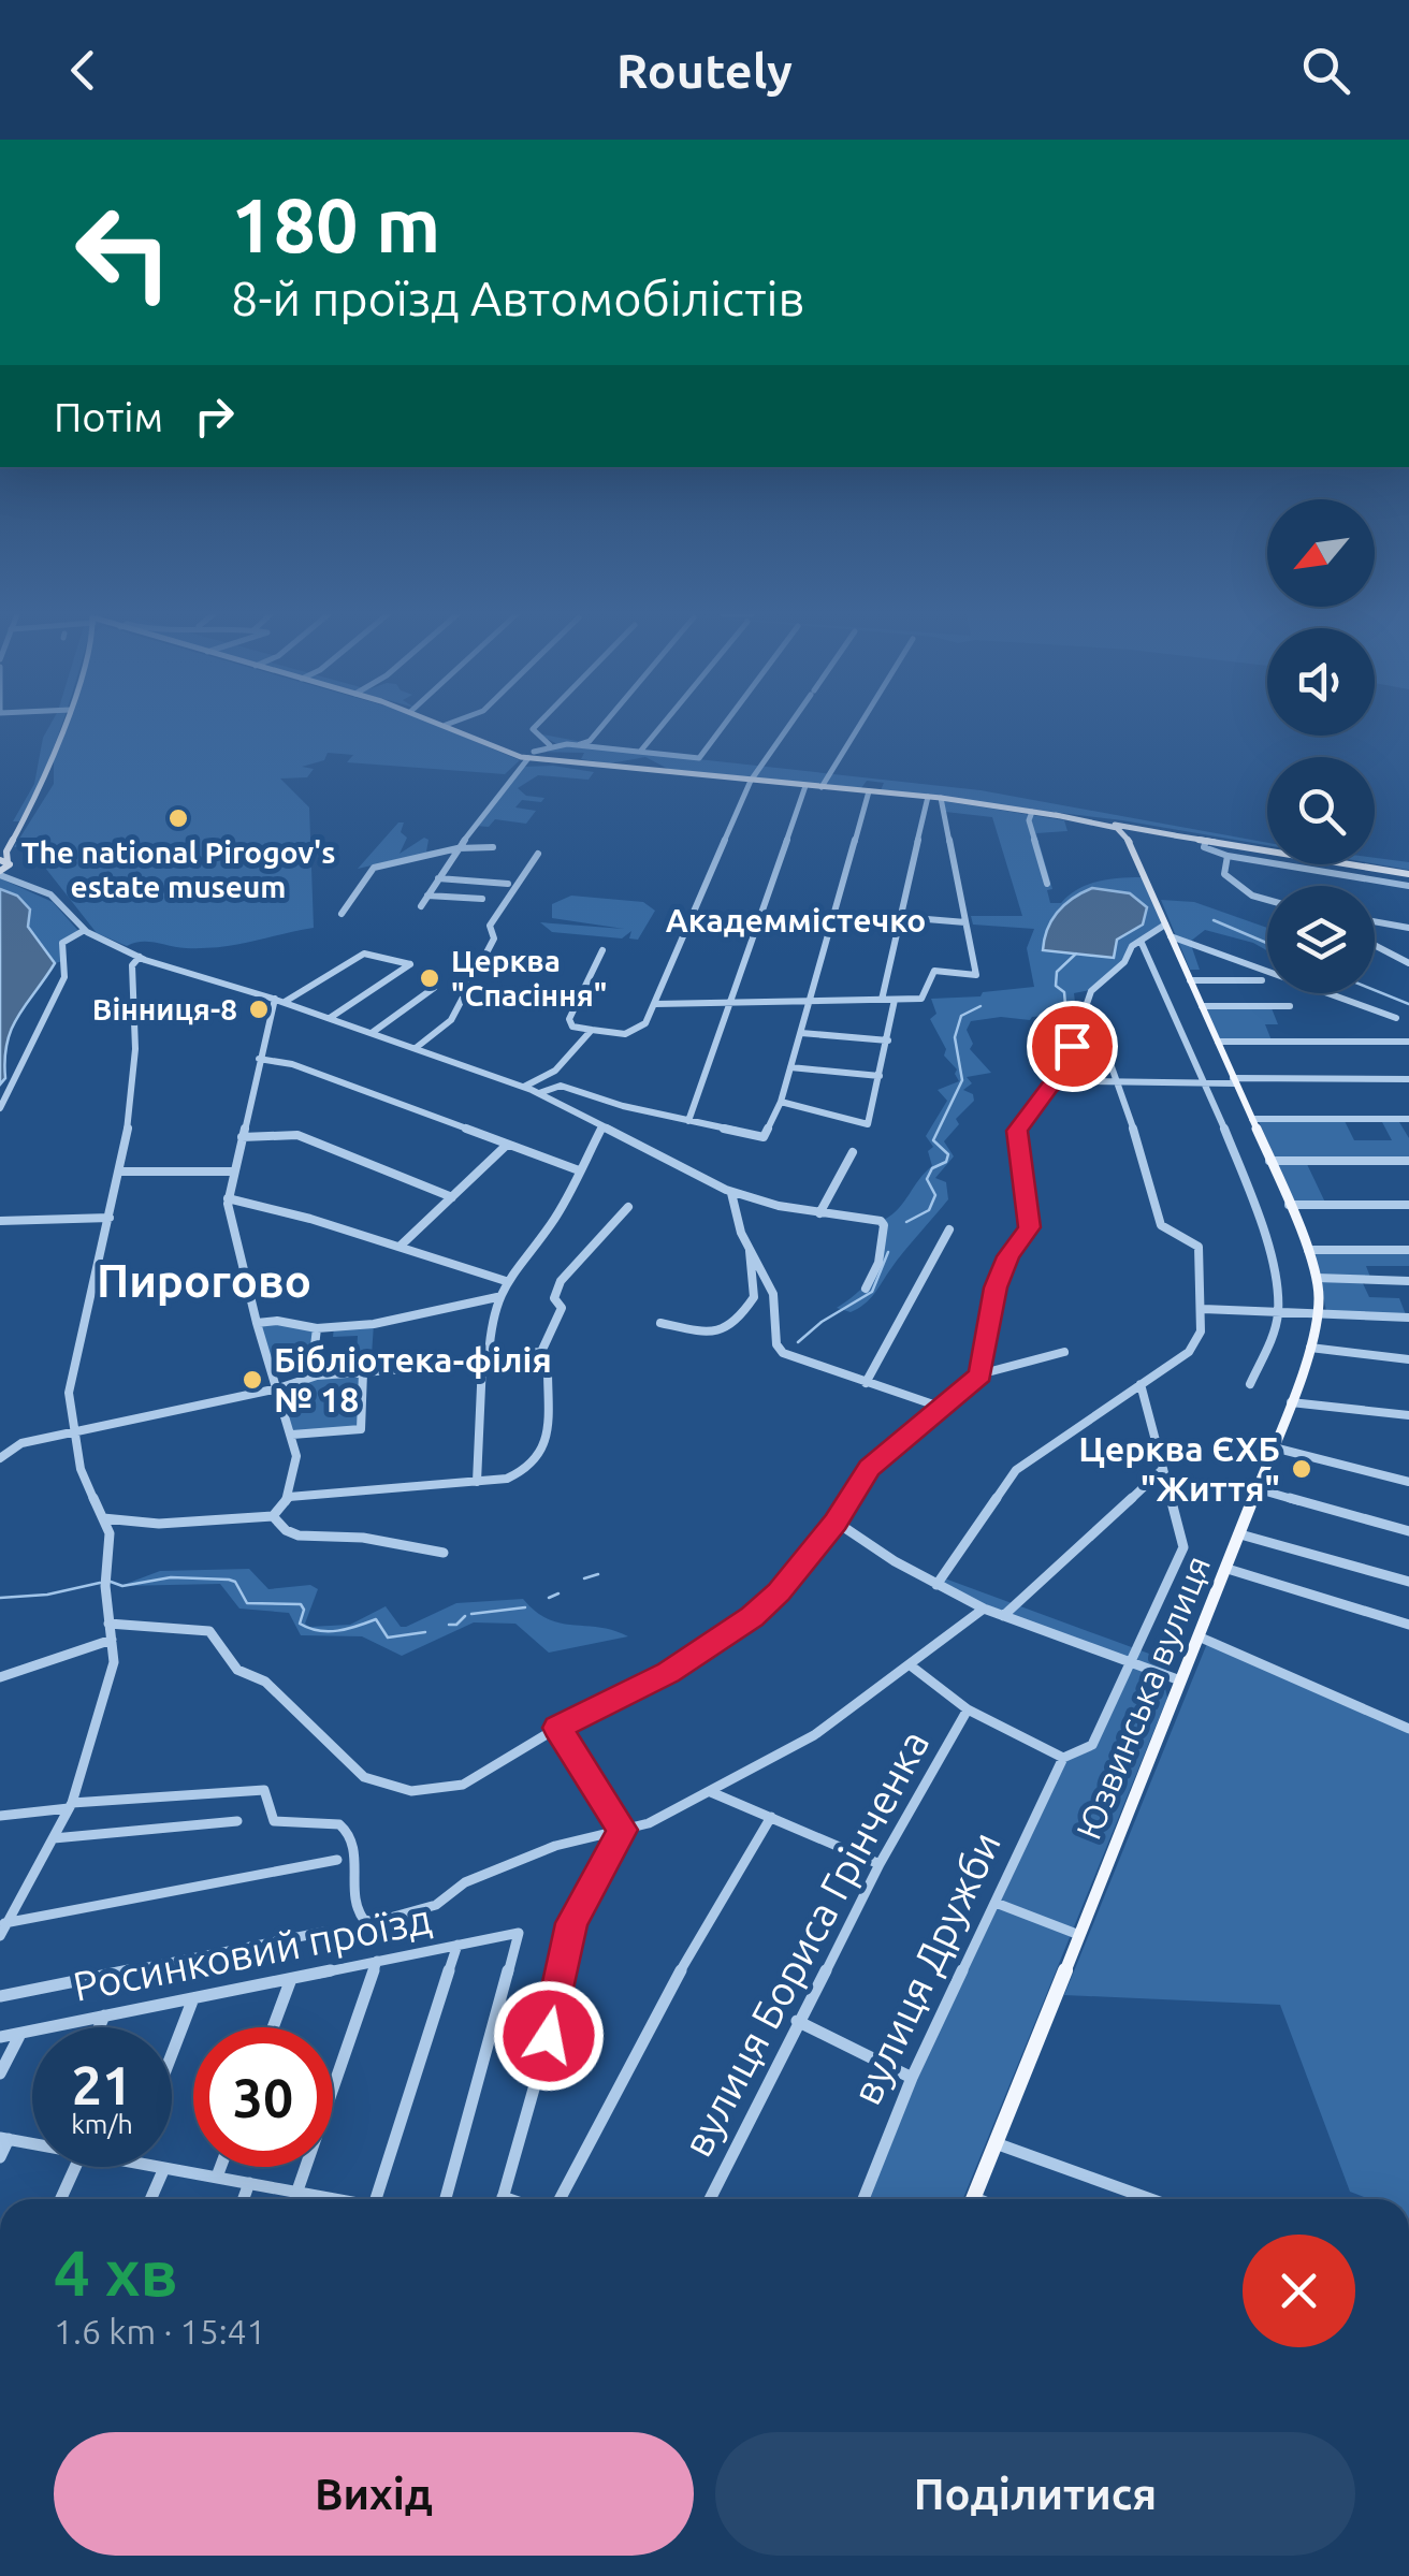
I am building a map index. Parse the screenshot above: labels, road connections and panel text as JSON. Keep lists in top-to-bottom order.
{
  "streets": {
    "main road": ["Юзвинська вулиця"],
    "street": ["вулиця Бориса Грінченка", "Росинковий проїзд", "вулиця Дружби"]
  },
  "districts": ["Академмістечко", "Пирогово"],
  "places": [
    "The national Pirogov's estate museum",
    "Церква \"Спасіння\"",
    "Вінниця-8",
    "Бібліотека-філія № 18",
    "Церква ЄХБ \"Життя\""
  ],
  "north": "bottom left",
  "page": {
    "header": "Routely",
    "turn": ["180 m", "8-й проїзд Автомобілістів"],
    "then": "Потім",
    "speed": "21 km/h",
    "limit": "30",
    "heading": ["4 хв", "1.6 km · 15:41"],
    "buttons": ["Вихід", "Поділитися"]
  }
}
